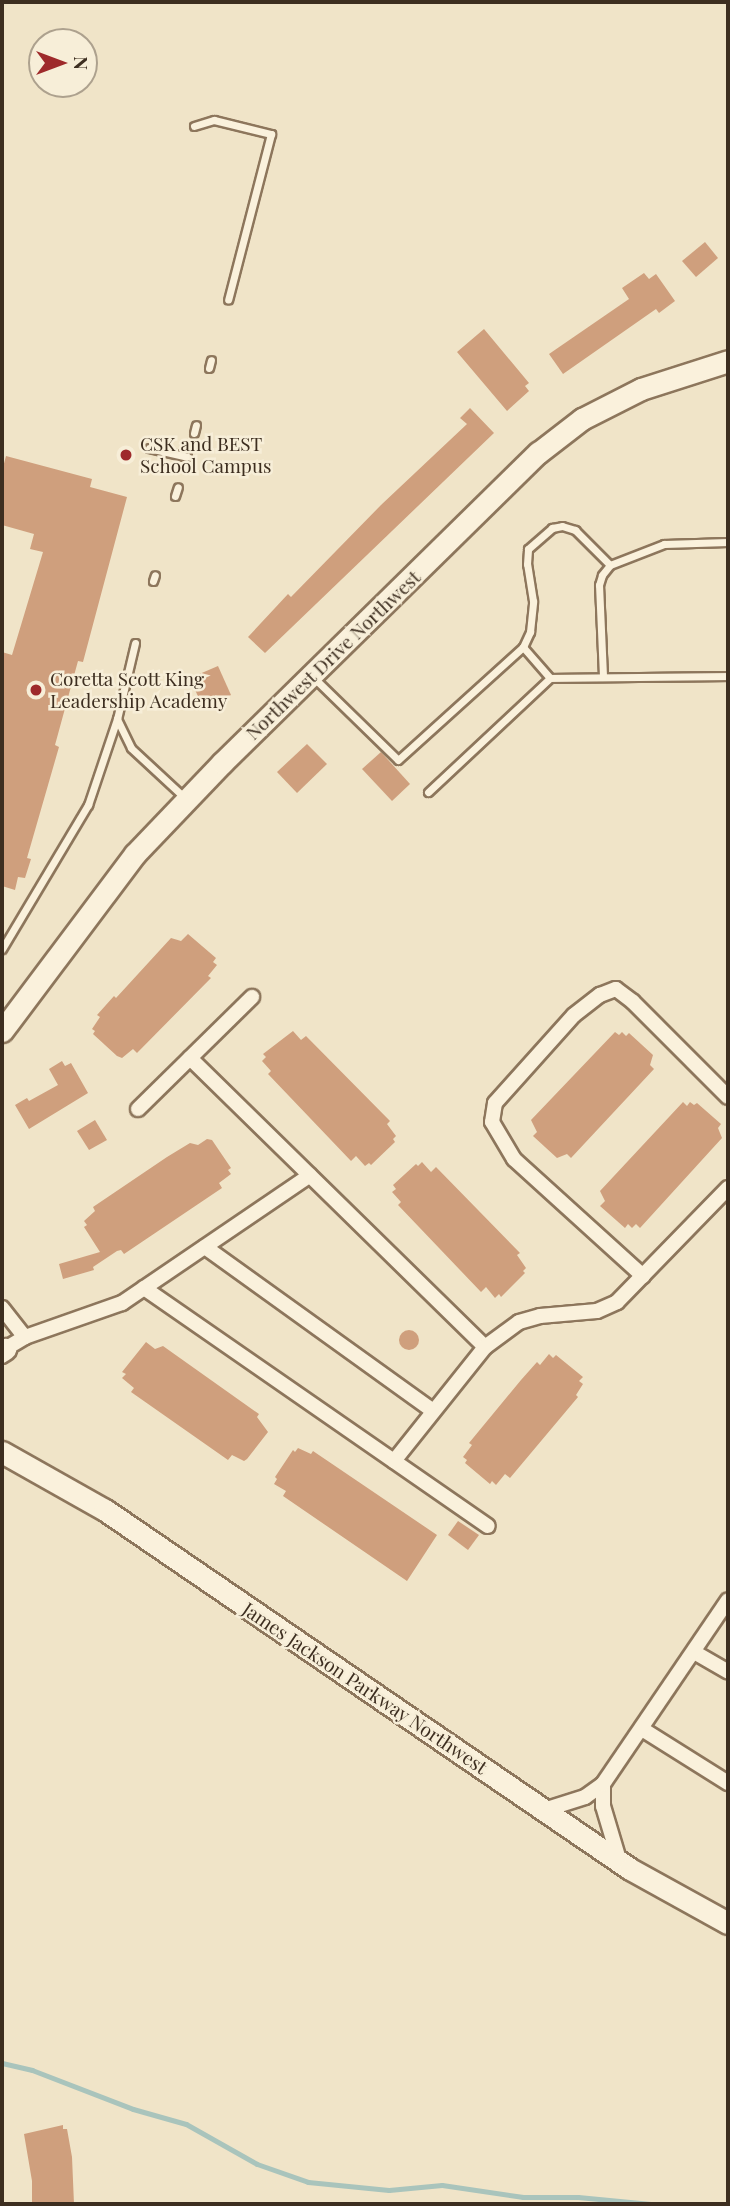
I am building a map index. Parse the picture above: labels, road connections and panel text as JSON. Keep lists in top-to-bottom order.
{
  "streets": {
    "street": ["Northwest Drive Northwest", "James Jackson Parkway Northwest"]
  },
  "places": ["CSK and BEST School Campus", "Coretta Scott King Leadership Academy"],
  "north": "right"
}
